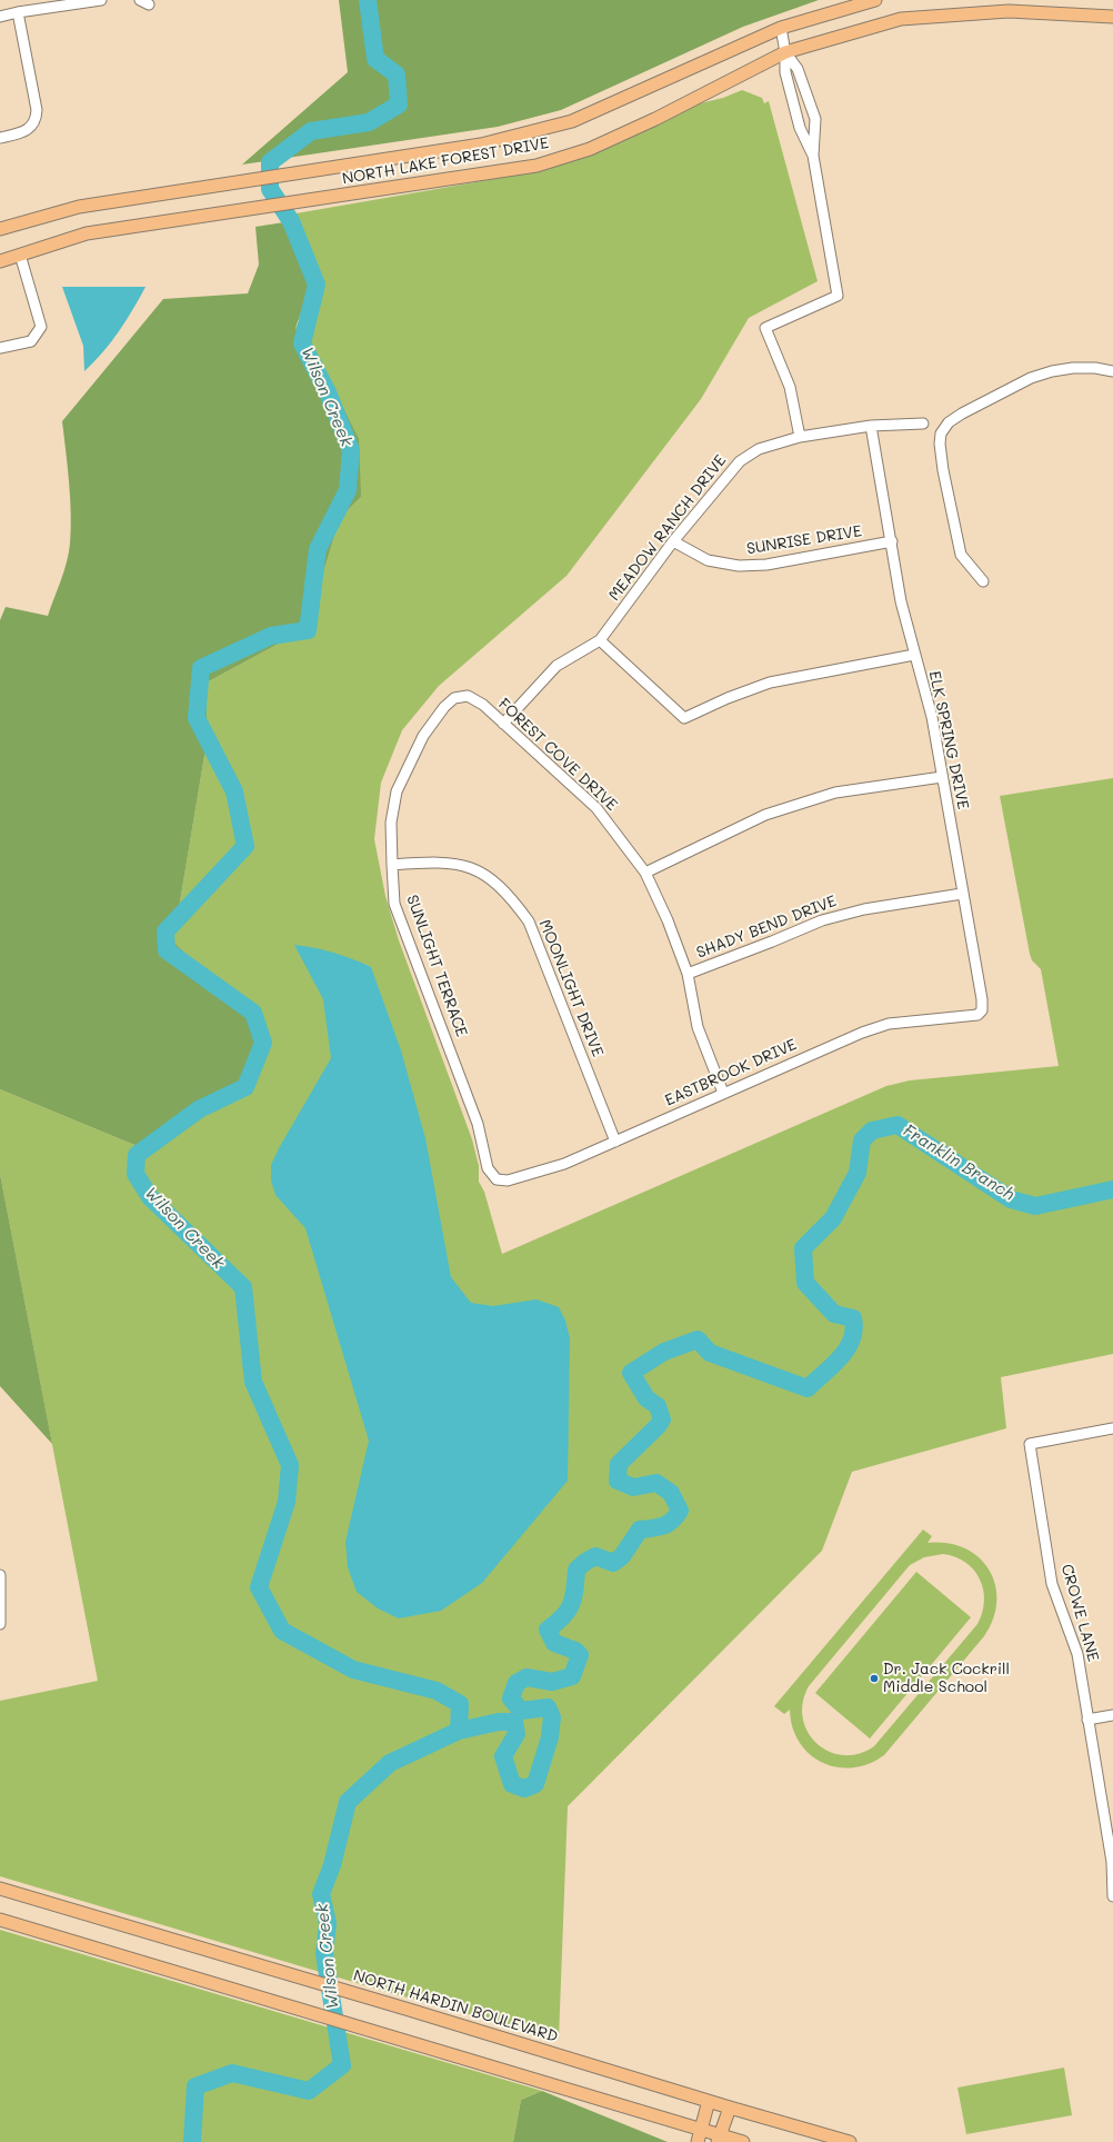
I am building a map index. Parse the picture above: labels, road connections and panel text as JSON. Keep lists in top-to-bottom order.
{
  "streets": {
    "main road": ["NORTH LAKE FOREST DRIVE", "NORTH HARDIN BOULEVARD"],
    "street": [
      "MEADOW RANCH DRIVE",
      "SUNRISE DRIVE",
      "ELK SPRING DRIVE",
      "FOREST COVE DRIVE",
      "SHADY BEND DRIVE",
      "SUNLIGHT TERRACE",
      "MOONLIGHT DRIVE",
      "EASTBROOK DRIVE",
      "CROWE LANE"
    ]
  },
  "crossings": [
    ["MEADOW RANCH DRIVE", "SUNRISE DRIVE"],
    ["MEADOW RANCH DRIVE", "ELK SPRING DRIVE"],
    ["MEADOW RANCH DRIVE", "FOREST COVE DRIVE"],
    ["SUNRISE DRIVE", "ELK SPRING DRIVE"],
    ["ELK SPRING DRIVE", "SHADY BEND DRIVE"],
    ["ELK SPRING DRIVE", "EASTBROOK DRIVE"],
    ["FOREST COVE DRIVE", "SHADY BEND DRIVE"],
    ["FOREST COVE DRIVE", "SUNLIGHT TERRACE"],
    ["FOREST COVE DRIVE", "EASTBROOK DRIVE"],
    ["SUNLIGHT TERRACE", "MOONLIGHT DRIVE"],
    ["SUNLIGHT TERRACE", "EASTBROOK DRIVE"],
    ["MOONLIGHT DRIVE", "EASTBROOK DRIVE"]
  ],
  "water": ["Wilson Creek", "Franklin Branch"],
  "places": ["Dr. Jack Cockrill Middle School"]
}
